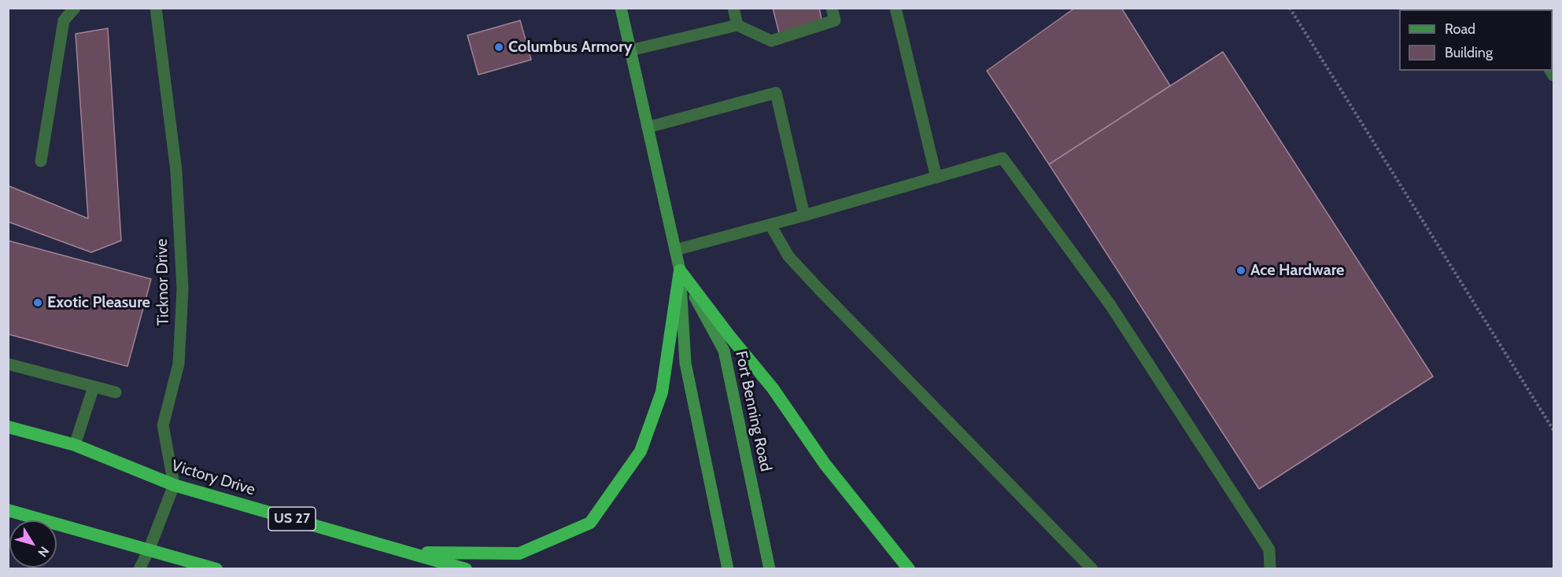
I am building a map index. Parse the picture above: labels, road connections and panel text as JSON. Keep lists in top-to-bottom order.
{
  "streets": {
    "highway": ["Victory Drive", "US 27"],
    "main road": ["Fort Benning Road"],
    "street": ["Ticknor Drive"]
  },
  "crossings": [
    ["Ticknor Drive", "Victory Drive"]
  ],
  "places": ["Columbus Armory", "Ace Hardware", "Exotic Pleasure"],
  "legend": ["Road", "Building"],
  "north": "bottom right"
}
